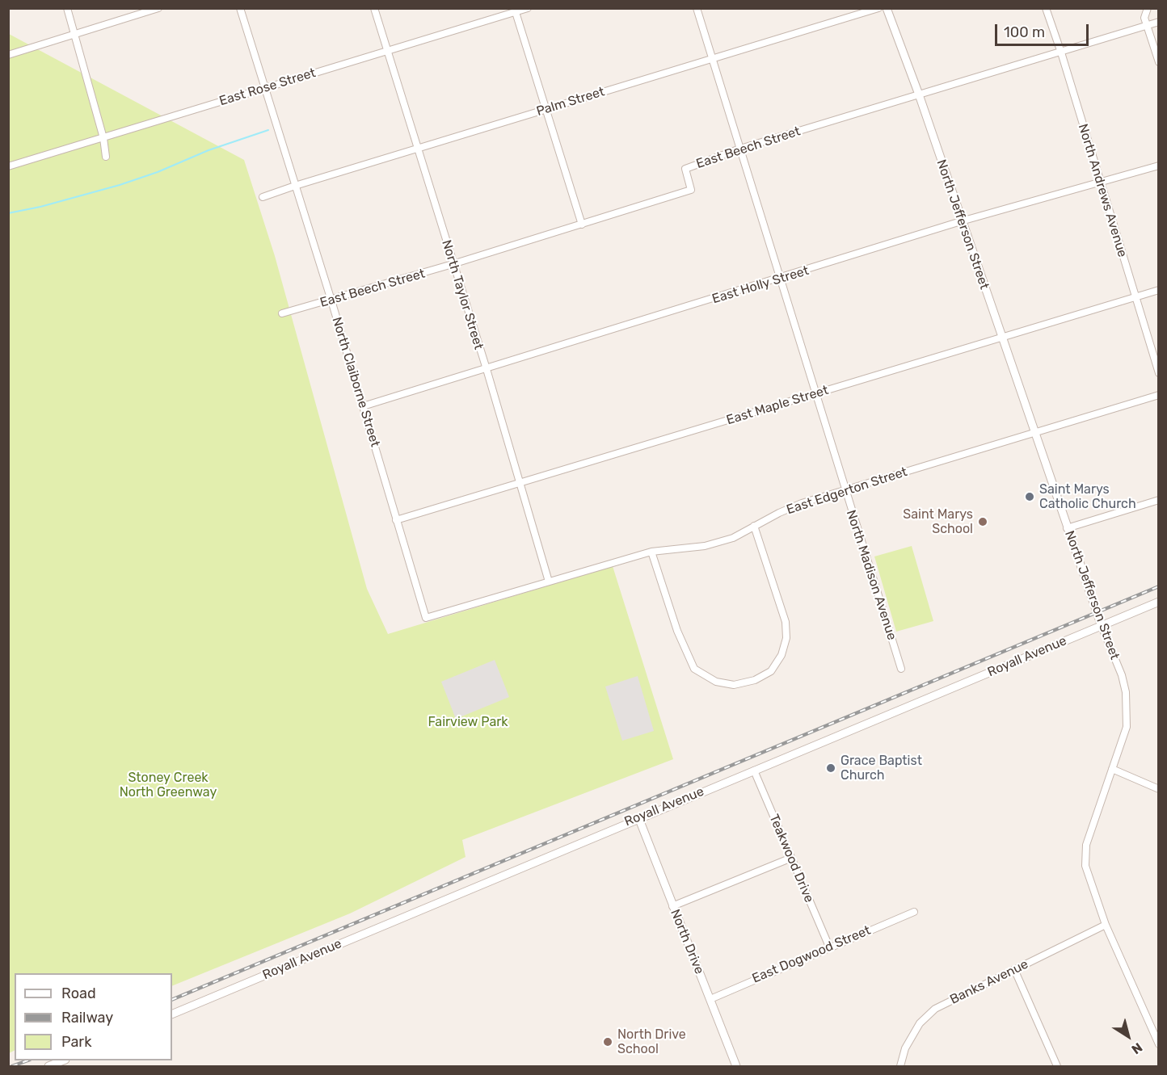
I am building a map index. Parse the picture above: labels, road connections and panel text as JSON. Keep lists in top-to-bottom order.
{
  "streets": {
    "street": [
      "East Rose Street",
      "Palm Street",
      "East Beech Street",
      "North Andrews Avenue",
      "North Jefferson Street",
      "East Holly Street",
      "North Taylor Street",
      "North Claiborne Street",
      "East Maple Street",
      "East Edgerton Street",
      "North Madison Avenue",
      "Royall Avenue",
      "Teakwood Drive",
      "North Drive",
      "East Dogwood Street",
      "Banks Avenue"
    ]
  },
  "crossings": [
    ["East Rose Street", "North Taylor Street"],
    ["East Rose Street", "North Claiborne Street"],
    ["Palm Street", "North Taylor Street"],
    ["Palm Street", "North Claiborne Street"],
    ["Palm Street", "North Madison Avenue"],
    ["East Beech Street", "North Andrews Avenue"],
    ["East Beech Street", "North Jefferson Street"],
    ["East Beech Street", "North Taylor Street"],
    ["East Beech Street", "North Claiborne Street"],
    ["East Beech Street", "North Madison Avenue"],
    ["North Andrews Avenue", "East Holly Street"],
    ["North Andrews Avenue", "East Maple Street"],
    ["North Jefferson Street", "East Holly Street"],
    ["North Jefferson Street", "East Maple Street"],
    ["North Jefferson Street", "East Edgerton Street"],
    ["North Jefferson Street", "Royall Avenue"],
    ["North Jefferson Street", "Banks Avenue"],
    ["East Holly Street", "North Taylor Street"],
    ["East Holly Street", "North Claiborne Street"],
    ["East Holly Street", "North Madison Avenue"],
    ["North Taylor Street", "East Maple Street"],
    ["North Taylor Street", "East Edgerton Street"],
    ["North Claiborne Street", "East Maple Street"],
    ["North Claiborne Street", "East Edgerton Street"],
    ["East Maple Street", "North Madison Avenue"],
    ["East Edgerton Street", "North Madison Avenue"],
    ["Royall Avenue", "Teakwood Drive"],
    ["Royall Avenue", "North Drive"],
    ["Teakwood Drive", "East Dogwood Street"],
    ["North Drive", "East Dogwood Street"]
  ],
  "parks": ["Fairview Park", "Stoney Creek North Greenway"],
  "places": [
    "Saint Marys Catholic Church",
    "Saint Marys School",
    "Grace Baptist Church",
    "North Drive School"
  ],
  "legend": ["Road", "Railway", "Park"],
  "scale_bar": "100 m",
  "north": "bottom right"
}
